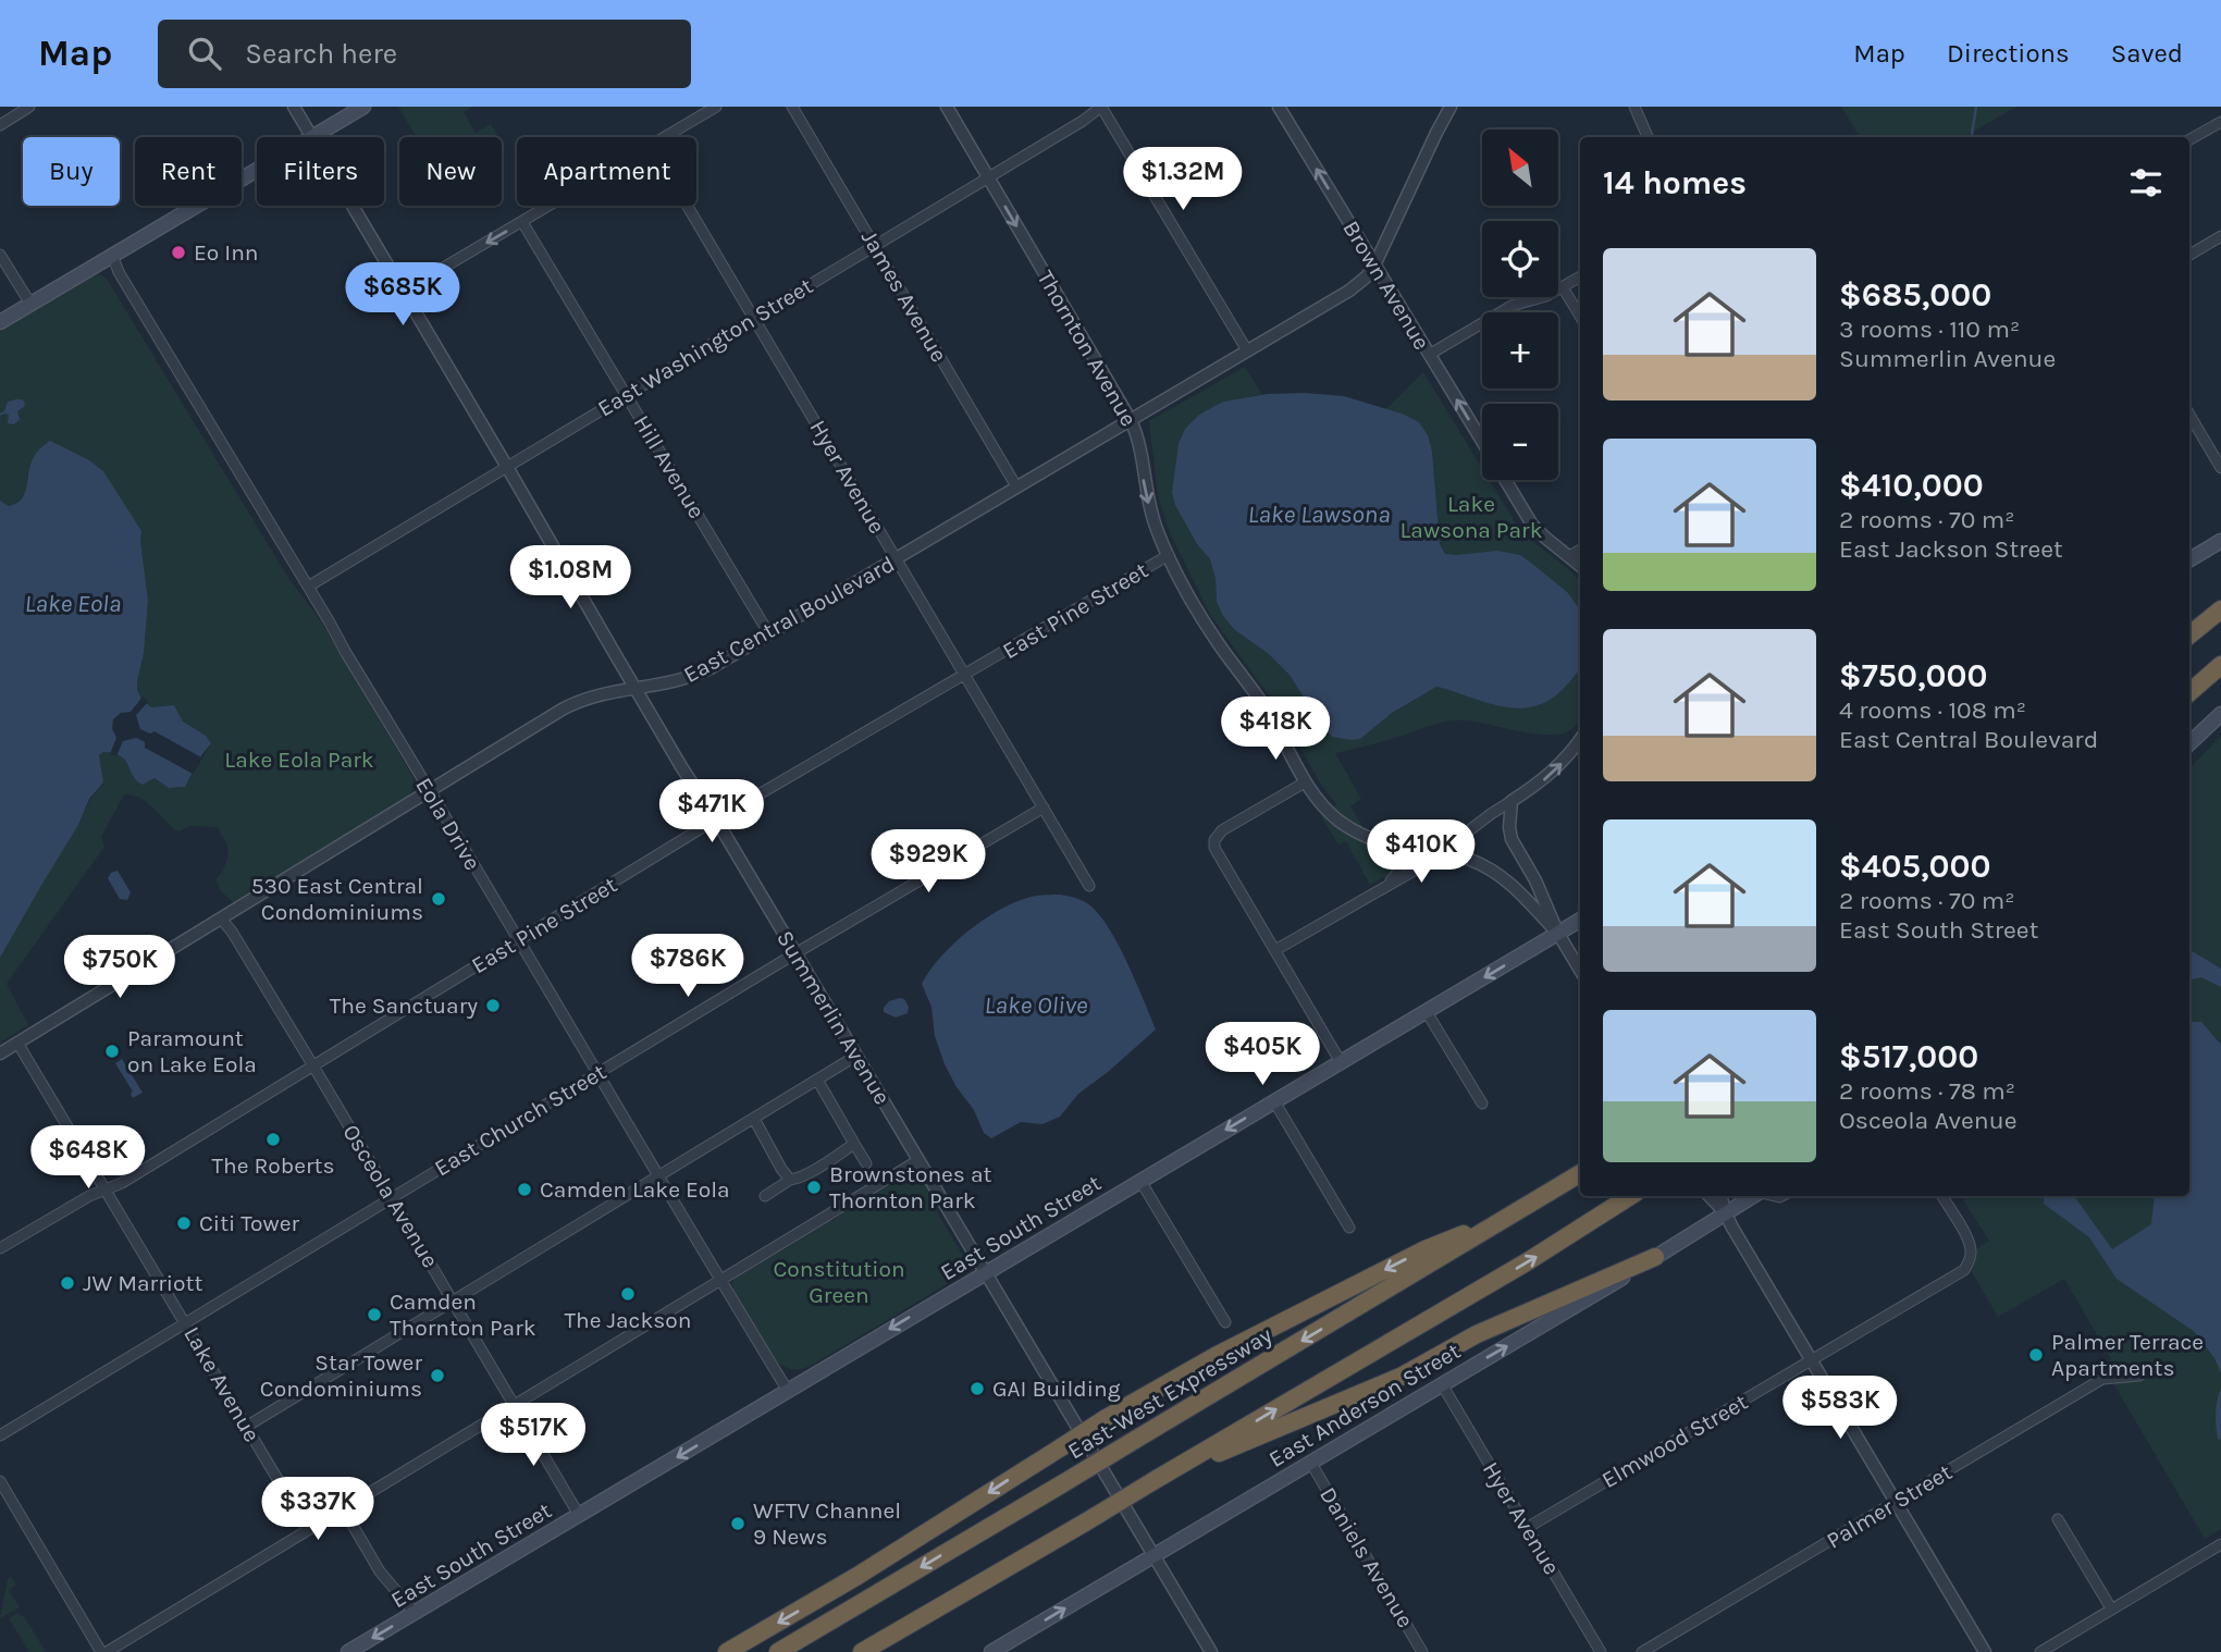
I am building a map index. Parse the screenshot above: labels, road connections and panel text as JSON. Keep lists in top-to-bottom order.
{
  "streets": {
    "highway": ["East-West Expressway"],
    "main road": ["East South Street", "East Anderson Street"],
    "street": [
      "Brown Avenue",
      "James Avenue",
      "East Washington Street",
      "Thornton Avenue",
      "Hill Avenue",
      "Hyer Avenue",
      "East Pine Street",
      "East Central Boulevard",
      "Eola Drive",
      "Summerlin Avenue",
      "East Church Street",
      "Osceola Avenue",
      "Lake Avenue",
      "Elmwood Street",
      "Palmer Street",
      "Daniels Avenue"
    ]
  },
  "crossings": [
    ["Brown Avenue", "East Central Boulevard"],
    ["James Avenue", "East Washington Street"],
    ["James Avenue", "East Central Boulevard"],
    ["East Washington Street", "Thornton Avenue"],
    ["East Washington Street", "Hill Avenue"],
    ["East Washington Street", "Hyer Avenue"],
    ["East Washington Street", "Eola Drive"],
    ["East Washington Street", "Summerlin Avenue"],
    ["Thornton Avenue", "East Pine Street"],
    ["Thornton Avenue", "East Central Boulevard"],
    ["Thornton Avenue", "East South Street"],
    ["Hill Avenue", "East Central Boulevard"],
    ["Hyer Avenue", "East Pine Street"],
    ["Hyer Avenue", "East Central Boulevard"],
    ["Hyer Avenue", "East Church Street"],
    ["Hyer Avenue", "East Anderson Street"],
    ["Hyer Avenue", "Elmwood Street"],
    ["East Pine Street", "Eola Drive"],
    ["East Pine Street", "Summerlin Avenue"],
    ["East Pine Street", "Osceola Avenue"],
    ["East Pine Street", "Lake Avenue"],
    ["East Central Boulevard", "Eola Drive"],
    ["East Central Boulevard", "Summerlin Avenue"],
    ["East Central Boulevard", "Osceola Avenue"],
    ["East Central Boulevard", "Lake Avenue"],
    ["Eola Drive", "East Church Street"],
    ["Eola Drive", "East South Street"],
    ["Summerlin Avenue", "East Church Street"],
    ["Summerlin Avenue", "East South Street"],
    ["Summerlin Avenue", "East Anderson Street"],
    ["East Church Street", "Osceola Avenue"],
    ["East Church Street", "Lake Avenue"],
    ["Osceola Avenue", "East South Street"],
    ["East Anderson Street", "Daniels Avenue"]
  ],
  "one_way": [
    "Brown Avenue",
    "Thornton Avenue",
    "East South Street",
    "East Anderson Street"
  ],
  "water": ["Lake Lawsona", "Lake Eola", "Lake Olive"],
  "parks": ["Lake Lawsona Park", "Lake Eola Park", "Constitution Green"],
  "places": [
    "Eo Inn",
    "530 East Central Condominiums",
    "The Sanctuary",
    "Paramount on Lake Eola",
    "The Roberts",
    "Brownstones at Thornton Park",
    "Camden Lake Eola",
    "Citi Tower",
    "JW Marriott",
    "The Jackson",
    "Camden Thornton Park",
    "Palmer Terrace Apartments",
    "Star Tower Condominiums",
    "GAI Building",
    "WFTV Channel 9 News"
  ],
  "north": "top left",
  "page": {
    "header": "Map",
    "search": "Search here",
    "nav": ["Map", "Directions", "Saved"],
    "map_buttons": ["+", "−"],
    "chip": [
      "Buy",
      "Rent",
      "Filters",
      "New",
      "Apartment"
    ],
    "heading": "14 homes",
    "price": [
      "$1.32M",
      "$685K",
      "$1.08M",
      "$418K",
      "$471K",
      "$410K",
      "$929K",
      "$786K",
      "$750K",
      "$405K",
      "$648K",
      "$583K",
      "$517K",
      "$337K"
    ],
    "list": [
      {
        "name": "$685,000",
        "note": "3 rooms · 110 m² · Summerlin Avenue"
      },
      {
        "name": "$410,000",
        "note": "2 rooms · 70 m² · East Jackson Street"
      },
      {
        "name": "$750,000",
        "note": "4 rooms · 108 m² · East Central Boulevard"
      },
      {
        "name": "$405,000",
        "note": "2 rooms · 70 m² · East South Street"
      },
      {
        "name": "$517,000",
        "note": "2 rooms · 78 m² · Osceola Avenue"
      }
    ]
  }
}
